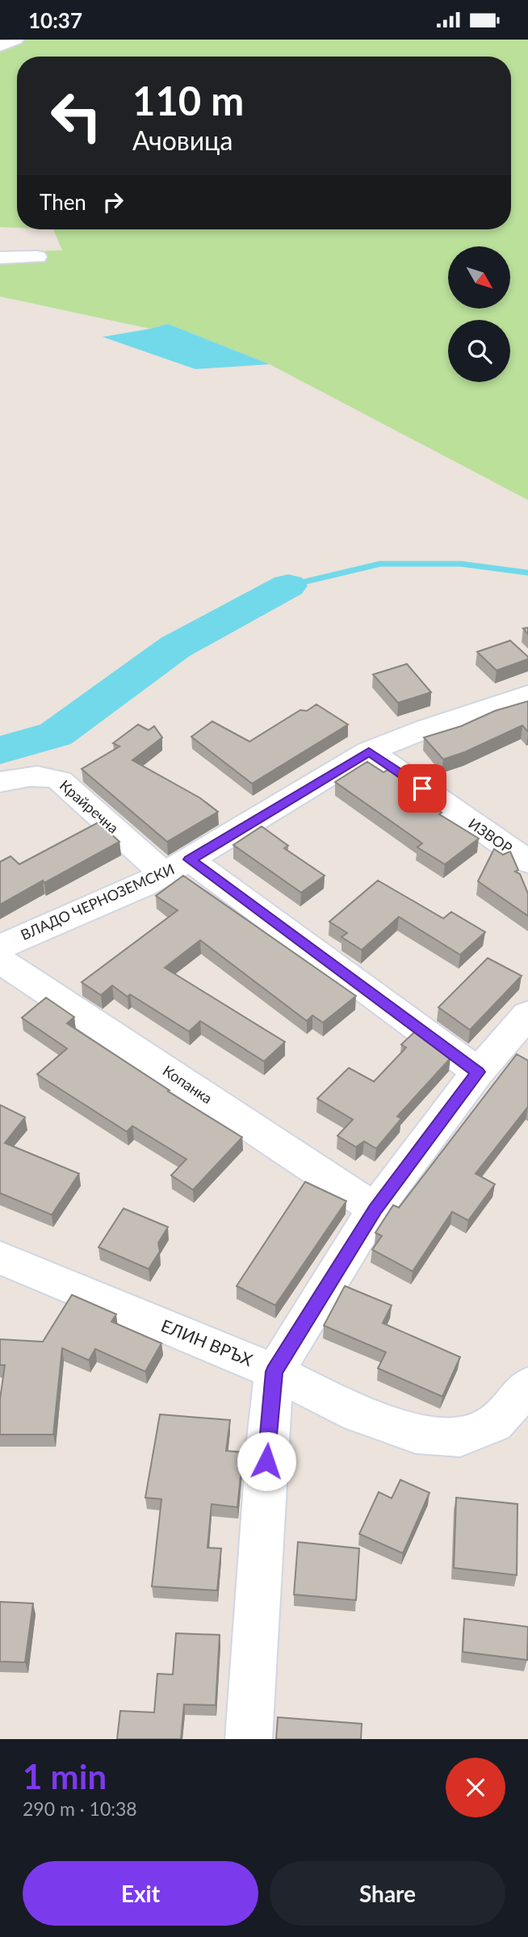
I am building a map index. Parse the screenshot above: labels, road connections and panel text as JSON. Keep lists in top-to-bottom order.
{
  "streets": {
    "street": [
      "Крайречна",
      "ИЗВОР",
      "ВЛАДО ЧЕРНОЗЕМСКИ",
      "Копанка",
      "ЕЛИН ВРЪХ"
    ]
  },
  "crossings": [
    ["Крайречна", "ВЛАДО ЧЕРНОЗЕМСКИ"],
    ["ИЗВОР", "ВЛАДО ЧЕРНОЗЕМСКИ"]
  ],
  "north": "bottom right",
  "page": {
    "status": "10:37",
    "turn": ["110 m", "Ачовица"],
    "then": "Then",
    "heading": ["1 min", "290 m · 10:38"],
    "buttons": ["Exit", "Share"]
  }
}
